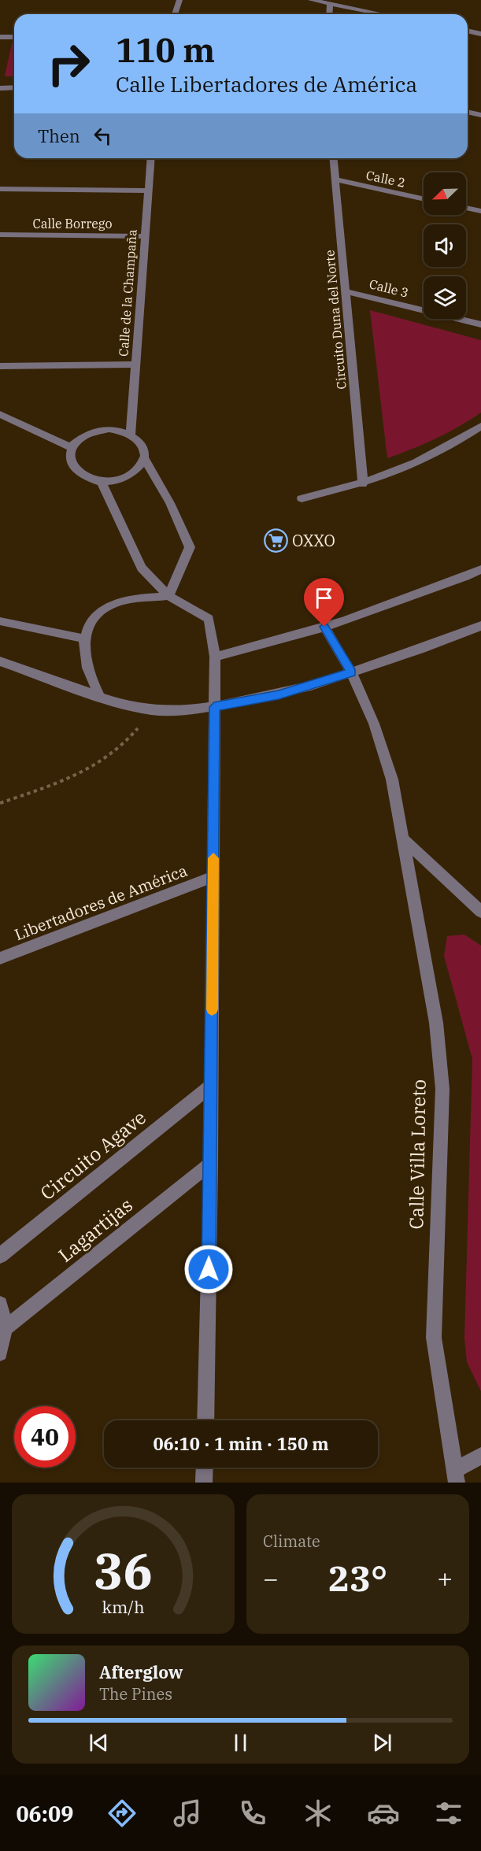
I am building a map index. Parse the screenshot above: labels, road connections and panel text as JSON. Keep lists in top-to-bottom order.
{
  "streets": {
    "street": [
      "Calle 2",
      "Calle Borrego",
      "Calle 3",
      "Calle de la Champaña",
      "Circuito Duna del Norte",
      "Libertadores de América",
      "Calle Villa Loreto",
      "Circuito Agave",
      "Lagartijas"
    ]
  },
  "crossings": [
    ["Calle 2", "Circuito Duna del Norte"],
    ["Calle Borrego", "Calle de la Champaña"],
    ["Calle 3", "Circuito Duna del Norte"]
  ],
  "places": {
    "supermarket": ["OXXO"]
  },
  "north": "bottom left",
  "page": {
    "turn": ["110 m", "Calle Libertadores de América"],
    "then": "Then",
    "limit": "40",
    "trip": "06:10 · 1 min · 150 m",
    "tile": "Climate",
    "heat": ["−", "23°", "+"],
    "song": ["Afterglow", "The Pines"],
    "tabs": "06:09",
    "gauge": ["36", "km/h"]
  }
}
